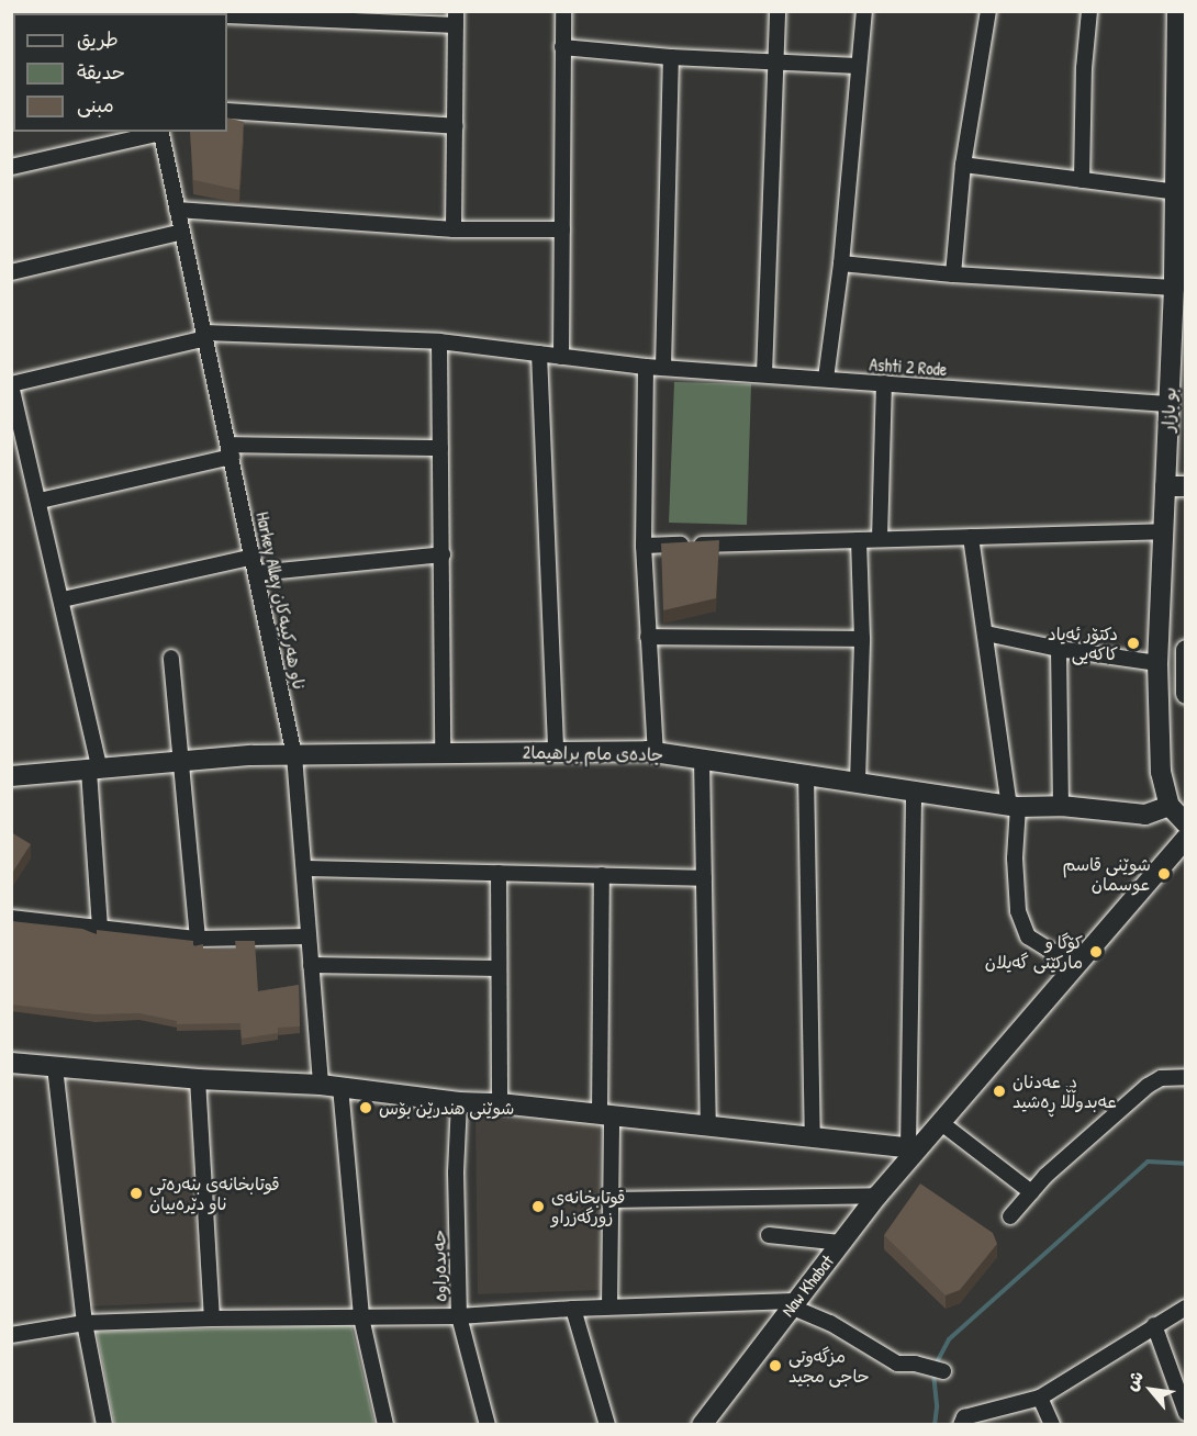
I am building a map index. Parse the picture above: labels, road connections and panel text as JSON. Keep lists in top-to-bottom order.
{
  "streets": {
    "street": [
      "Ashti 2 Rode",
      "بو بازار",
      "Harkey Alley ناو هەركييەكان",
      "جادەی مام براهیما2",
      "حەیدەراوە",
      "Naw Khabat"
    ]
  },
  "crossings": [
    ["Ashti 2 Rode", "بو بازار"],
    ["Ashti 2 Rode", "Harkey Alley ناو هەركييەكان"],
    ["بو بازار", "جادەی مام براهیما2"],
    ["Harkey Alley ناو هەركييەكان", "جادەی مام براهیما2"]
  ],
  "places": [
    "دکتۆر ئەیاد کاکەیی",
    "شوێنی قاسم عوسمان",
    "کۆگا و مارکێتی گەیلان",
    "د. عەدنان عەبدوڵڵا ڕەشید",
    "شوێنی هندرێن بۆس",
    "قوتابخانەى بنەرەتى ناو دێرەييان",
    "قوتابخانەی زورگەزراو",
    "مزگەوتى حاجى مجيد"
  ],
  "legend": ["طريق", "حديقة", "مبنى"],
  "north": "top left"
}
